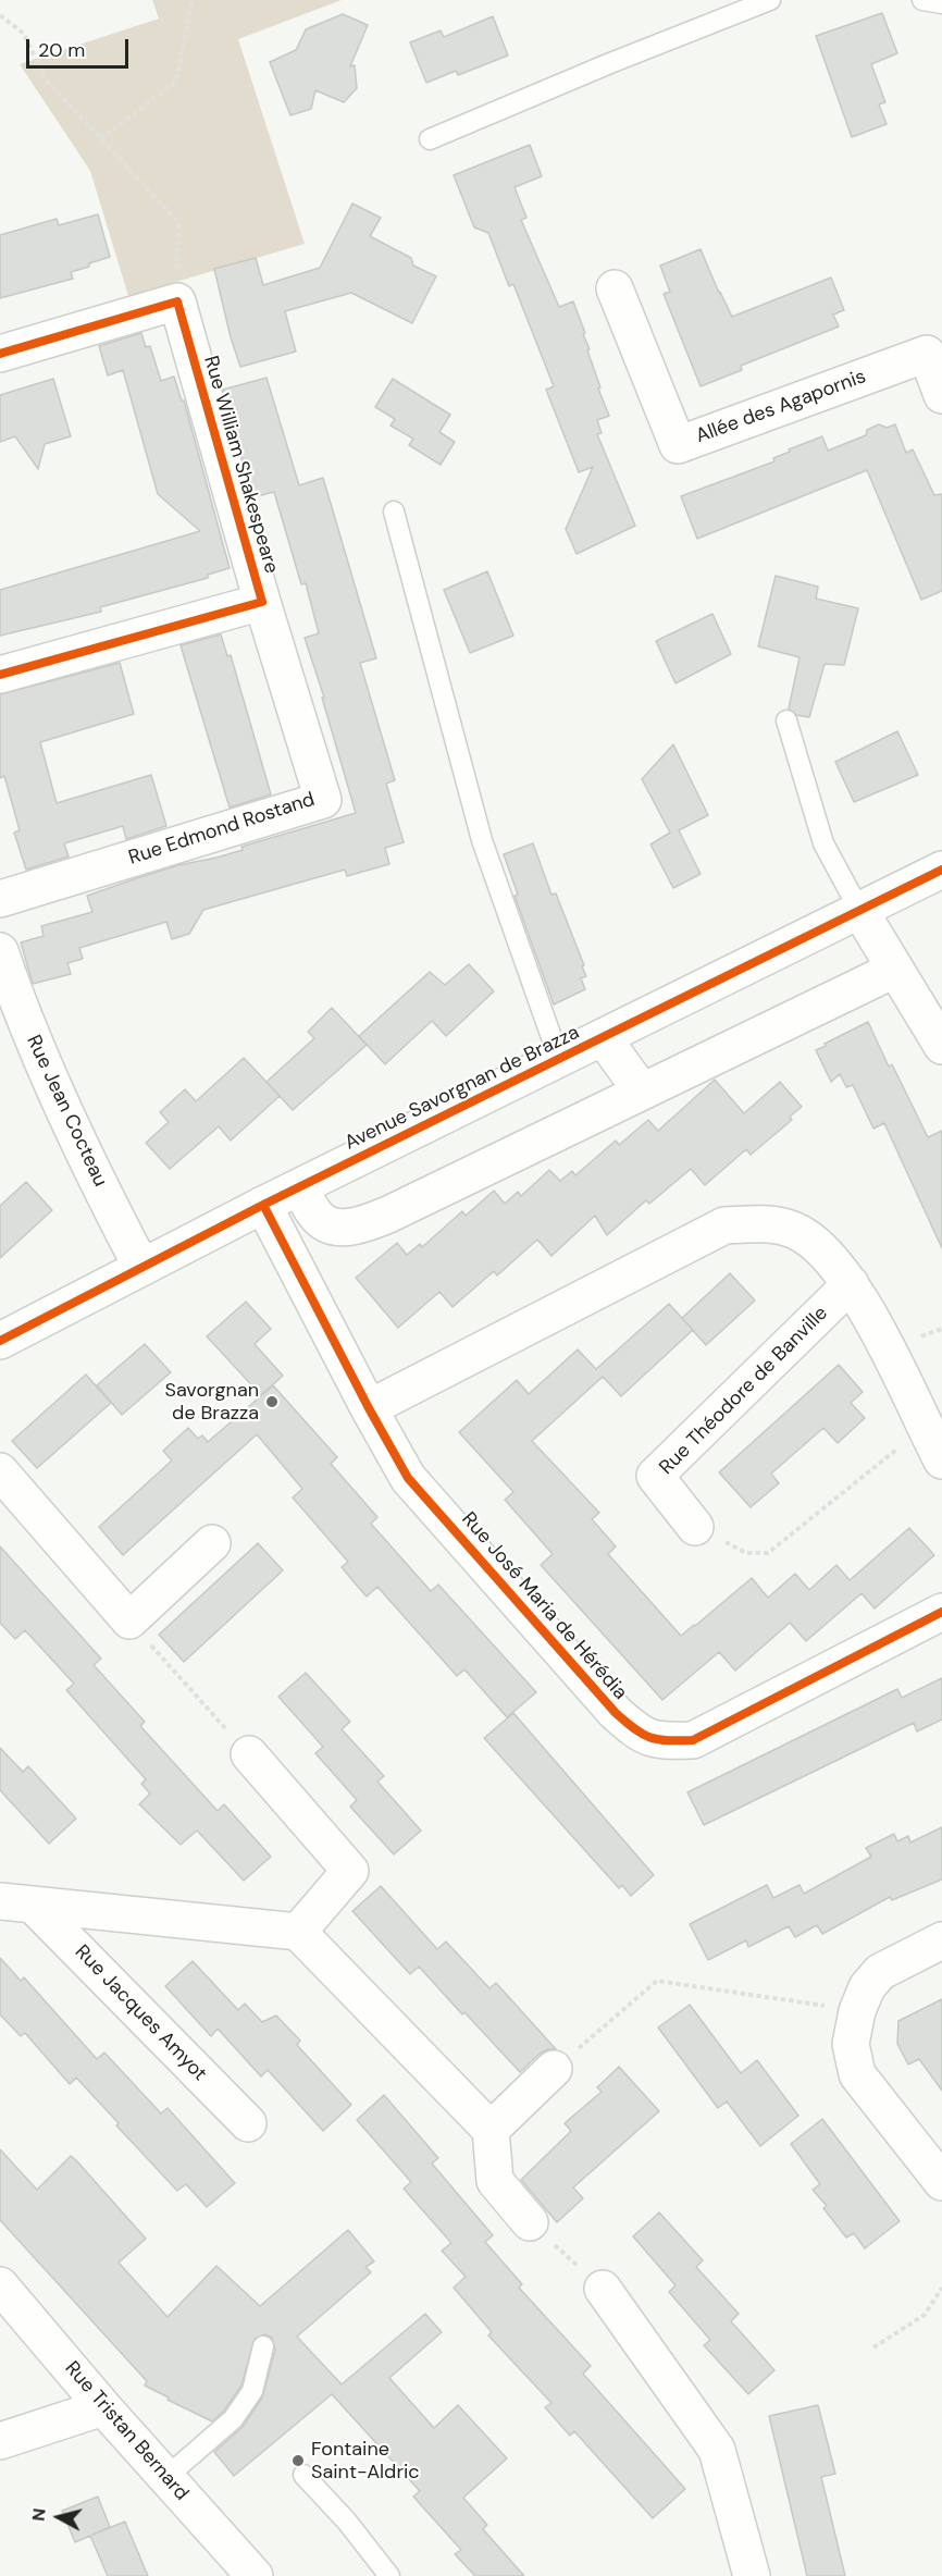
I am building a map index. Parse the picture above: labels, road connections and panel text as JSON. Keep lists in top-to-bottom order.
{
  "streets": {
    "street": [
      "Allée des Agapornis",
      "Rue William Shakespeare",
      "Rue Edmond Rostand",
      "Avenue Savorgnan de Brazza",
      "Rue Jean Cocteau",
      "Rue Théodore de Banville",
      "Rue José Maria de Hérédia",
      "Rue Jacques Amyot",
      "Rue Tristan Bernard"
    ]
  },
  "crossings": [
    ["Rue William Shakespeare", "Rue Edmond Rostand"],
    ["Avenue Savorgnan de Brazza", "Rue Jean Cocteau"],
    ["Avenue Savorgnan de Brazza", "Rue José Maria de Hérédia"]
  ],
  "places": ["Savorgnan de Brazza", "Fontaine Saint-Aldric"],
  "scale_bar": "20 m",
  "north": "left"
}
